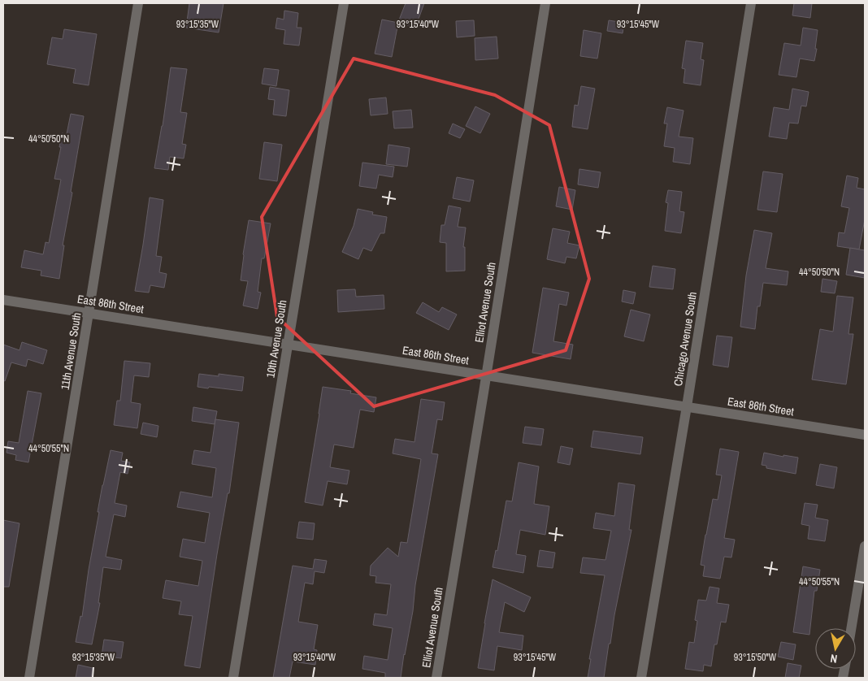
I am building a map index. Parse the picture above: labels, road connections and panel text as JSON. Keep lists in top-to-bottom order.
{
  "streets": {
    "street": [
      "Elliot Avenue South",
      "East 86th Street",
      "10th Avenue South",
      "Chicago Avenue South",
      "11th Avenue South"
    ]
  },
  "crossings": [
    ["Elliot Avenue South", "East 86th Street"],
    ["East 86th Street", "10th Avenue South"],
    ["East 86th Street", "Chicago Avenue South"],
    ["East 86th Street", "11th Avenue South"]
  ],
  "north": "bottom",
  "coordinates": [
    "93°15'35\"W",
    "93°15'40\"W",
    "93°15'45\"W",
    "44°50'50\"N",
    "44°50'55\"N",
    "93°15'50\"W"
  ]
}
